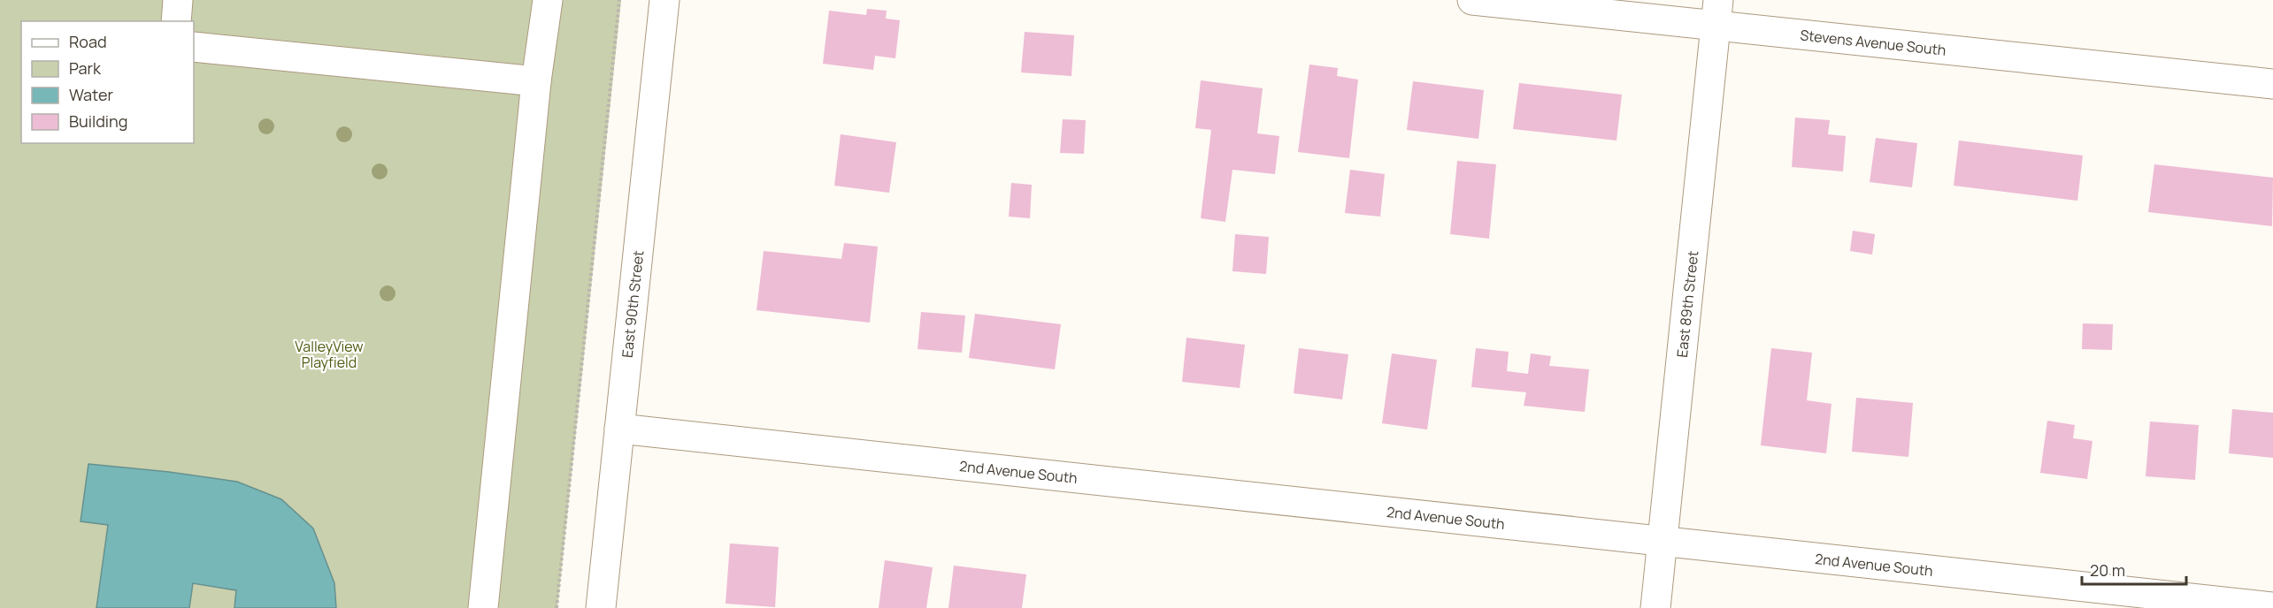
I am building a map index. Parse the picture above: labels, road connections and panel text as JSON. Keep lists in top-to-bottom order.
{
  "streets": {
    "street": [
      "Stevens Avenue South",
      "East 90th Street",
      "East 89th Street",
      "2nd Avenue South"
    ]
  },
  "crossings": [
    ["Stevens Avenue South", "East 89th Street"],
    ["East 90th Street", "2nd Avenue South"],
    ["East 89th Street", "2nd Avenue South"]
  ],
  "parks": ["ValleyView Playfield"],
  "legend": [
    "Road",
    "Park",
    "Water",
    "Building"
  ],
  "scale_bar": "20 m"
}
